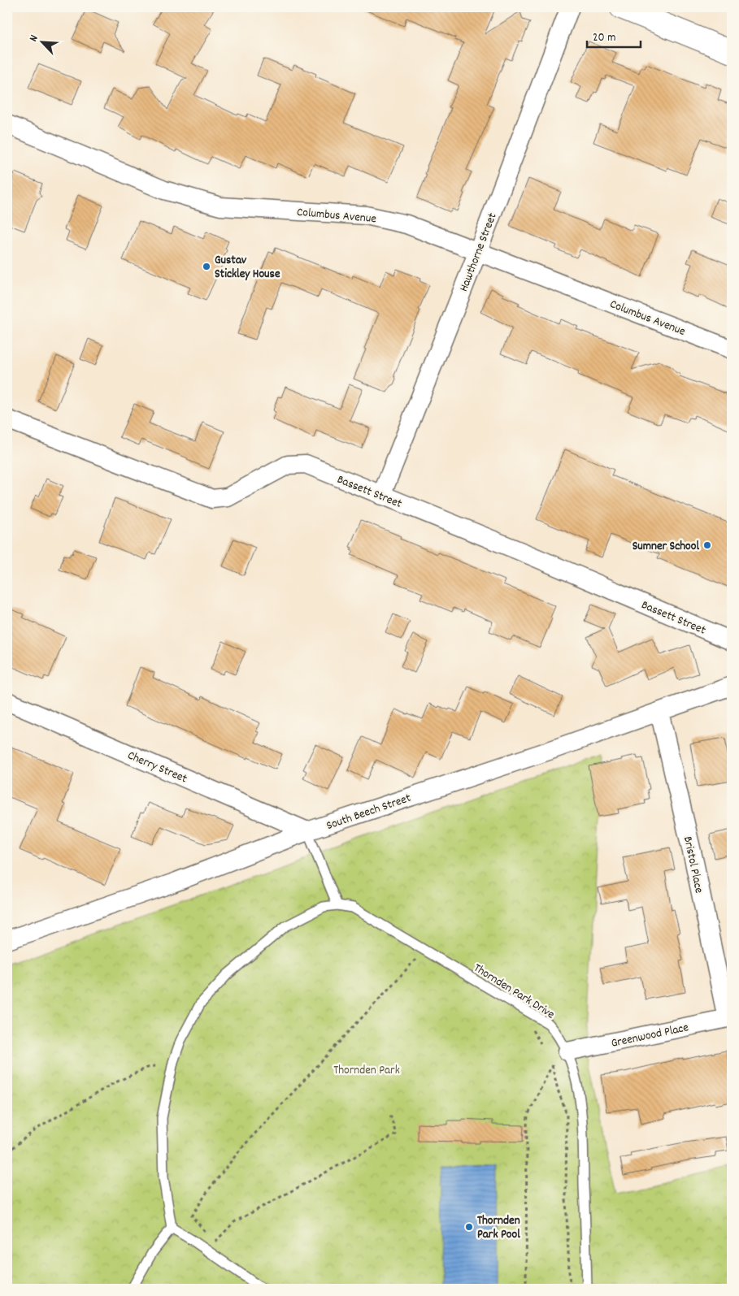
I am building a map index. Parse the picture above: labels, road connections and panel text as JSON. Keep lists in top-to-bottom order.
{
  "streets": {
    "street": [
      "Columbus Avenue",
      "Hawthorne Street",
      "Bassett Street",
      "Cherry Street",
      "South Beech Street",
      "Bristol Place",
      "Greenwood Place"
    ],
    "lane": ["Thornden Park Drive"]
  },
  "crossings": [
    ["Columbus Avenue", "Hawthorne Street"],
    ["Hawthorne Street", "Bassett Street"],
    ["Cherry Street", "South Beech Street"],
    ["South Beech Street", "Bristol Place"],
    ["Bristol Place", "Greenwood Place"],
    ["Thornden Park Drive", "Greenwood Place"]
  ],
  "parks": ["Thornden Park"],
  "places": ["Gustav Stickley House", "Sumner School", "Thornden Park Pool"],
  "scale_bar": "20 m",
  "north": "top left"
}
